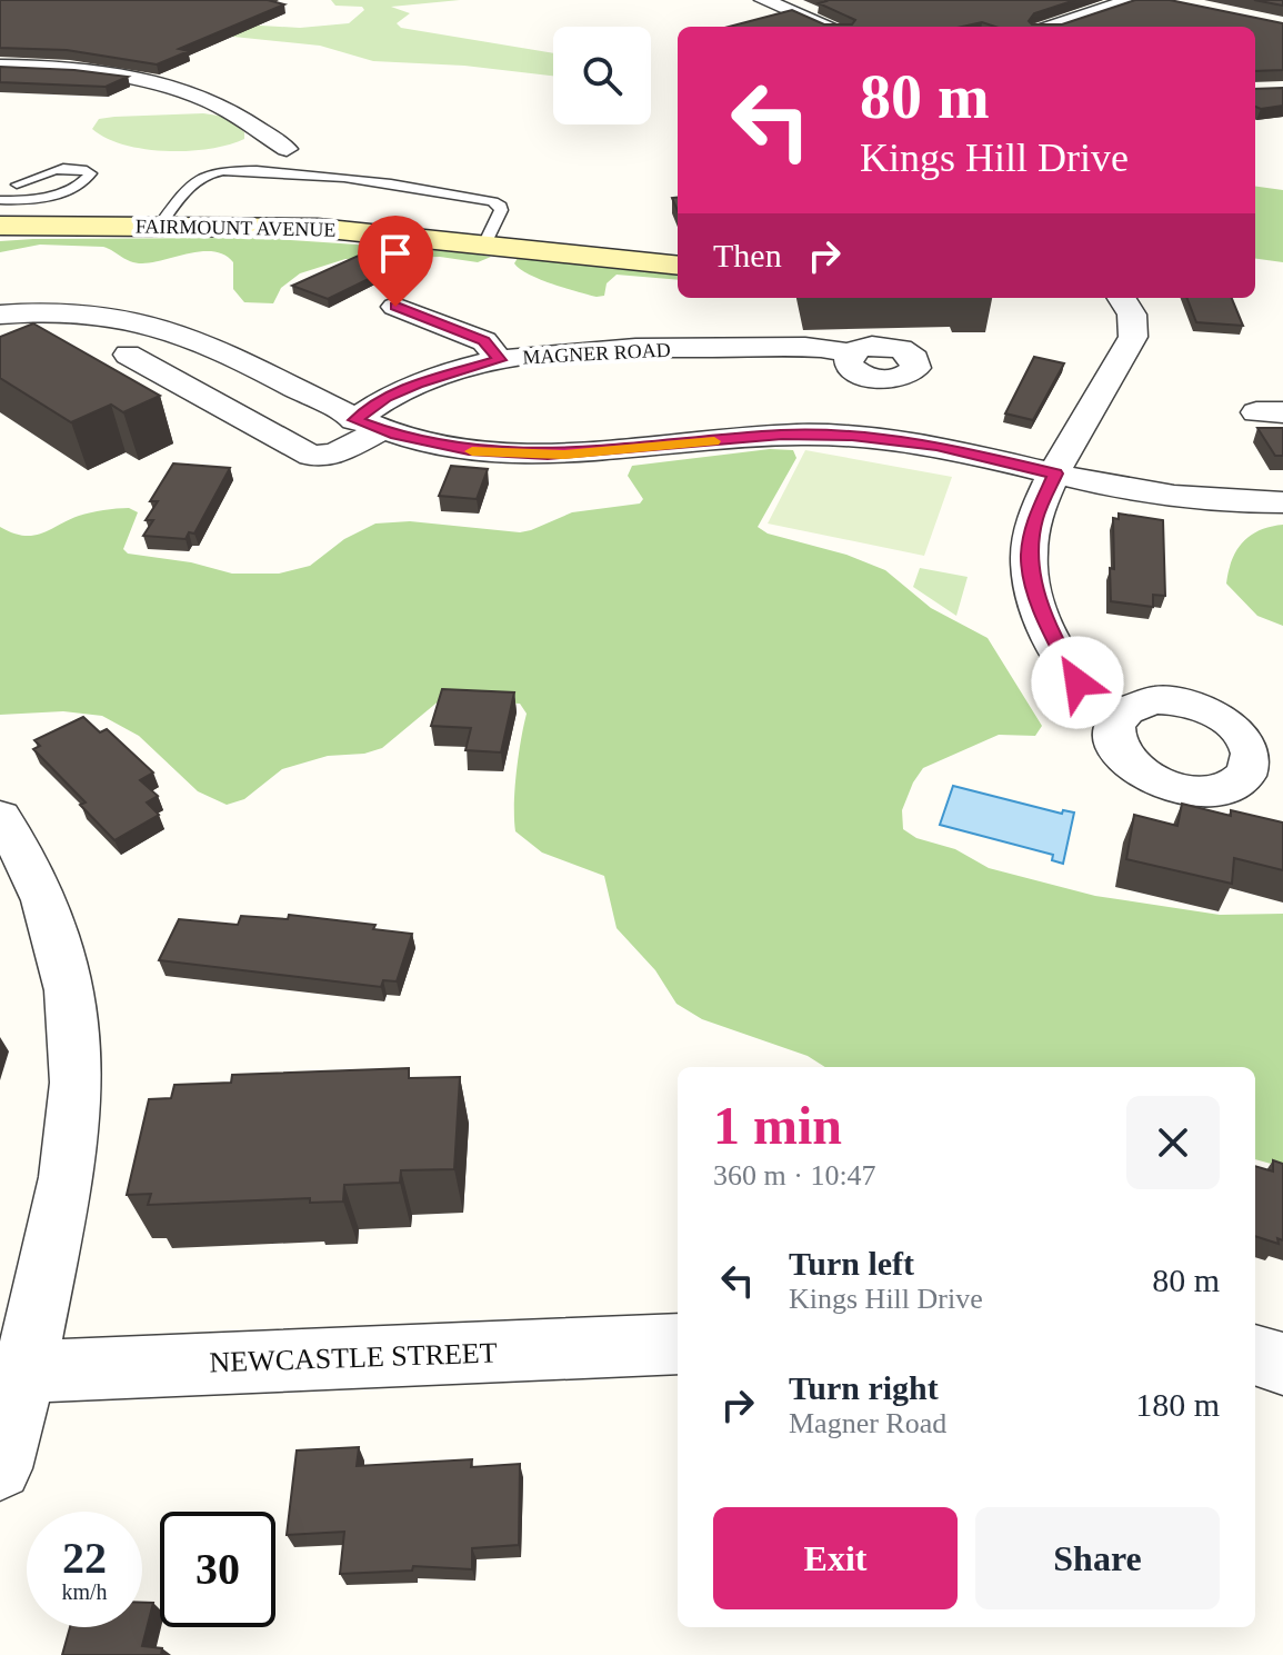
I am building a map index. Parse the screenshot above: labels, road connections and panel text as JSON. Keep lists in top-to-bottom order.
{
  "streets": {
    "street": ["FAIRMOUNT AVENUE", "MAGNER ROAD", "NEWCASTLE STREET"]
  },
  "page": {
    "turn": ["80 m", "Kings Hill Drive"],
    "then": "Then",
    "heading": ["1 min", "360 m · 10:47"],
    "list": [
      {
        "name": "Turn left",
        "note": "Kings Hill Drive",
        "value": "80 m"
      },
      {
        "name": "Turn right",
        "note": "Magner Road",
        "value": "180 m"
      }
    ],
    "buttons": ["Exit", "Share"],
    "speed": "22 km/h",
    "limit": "30"
  }
}
